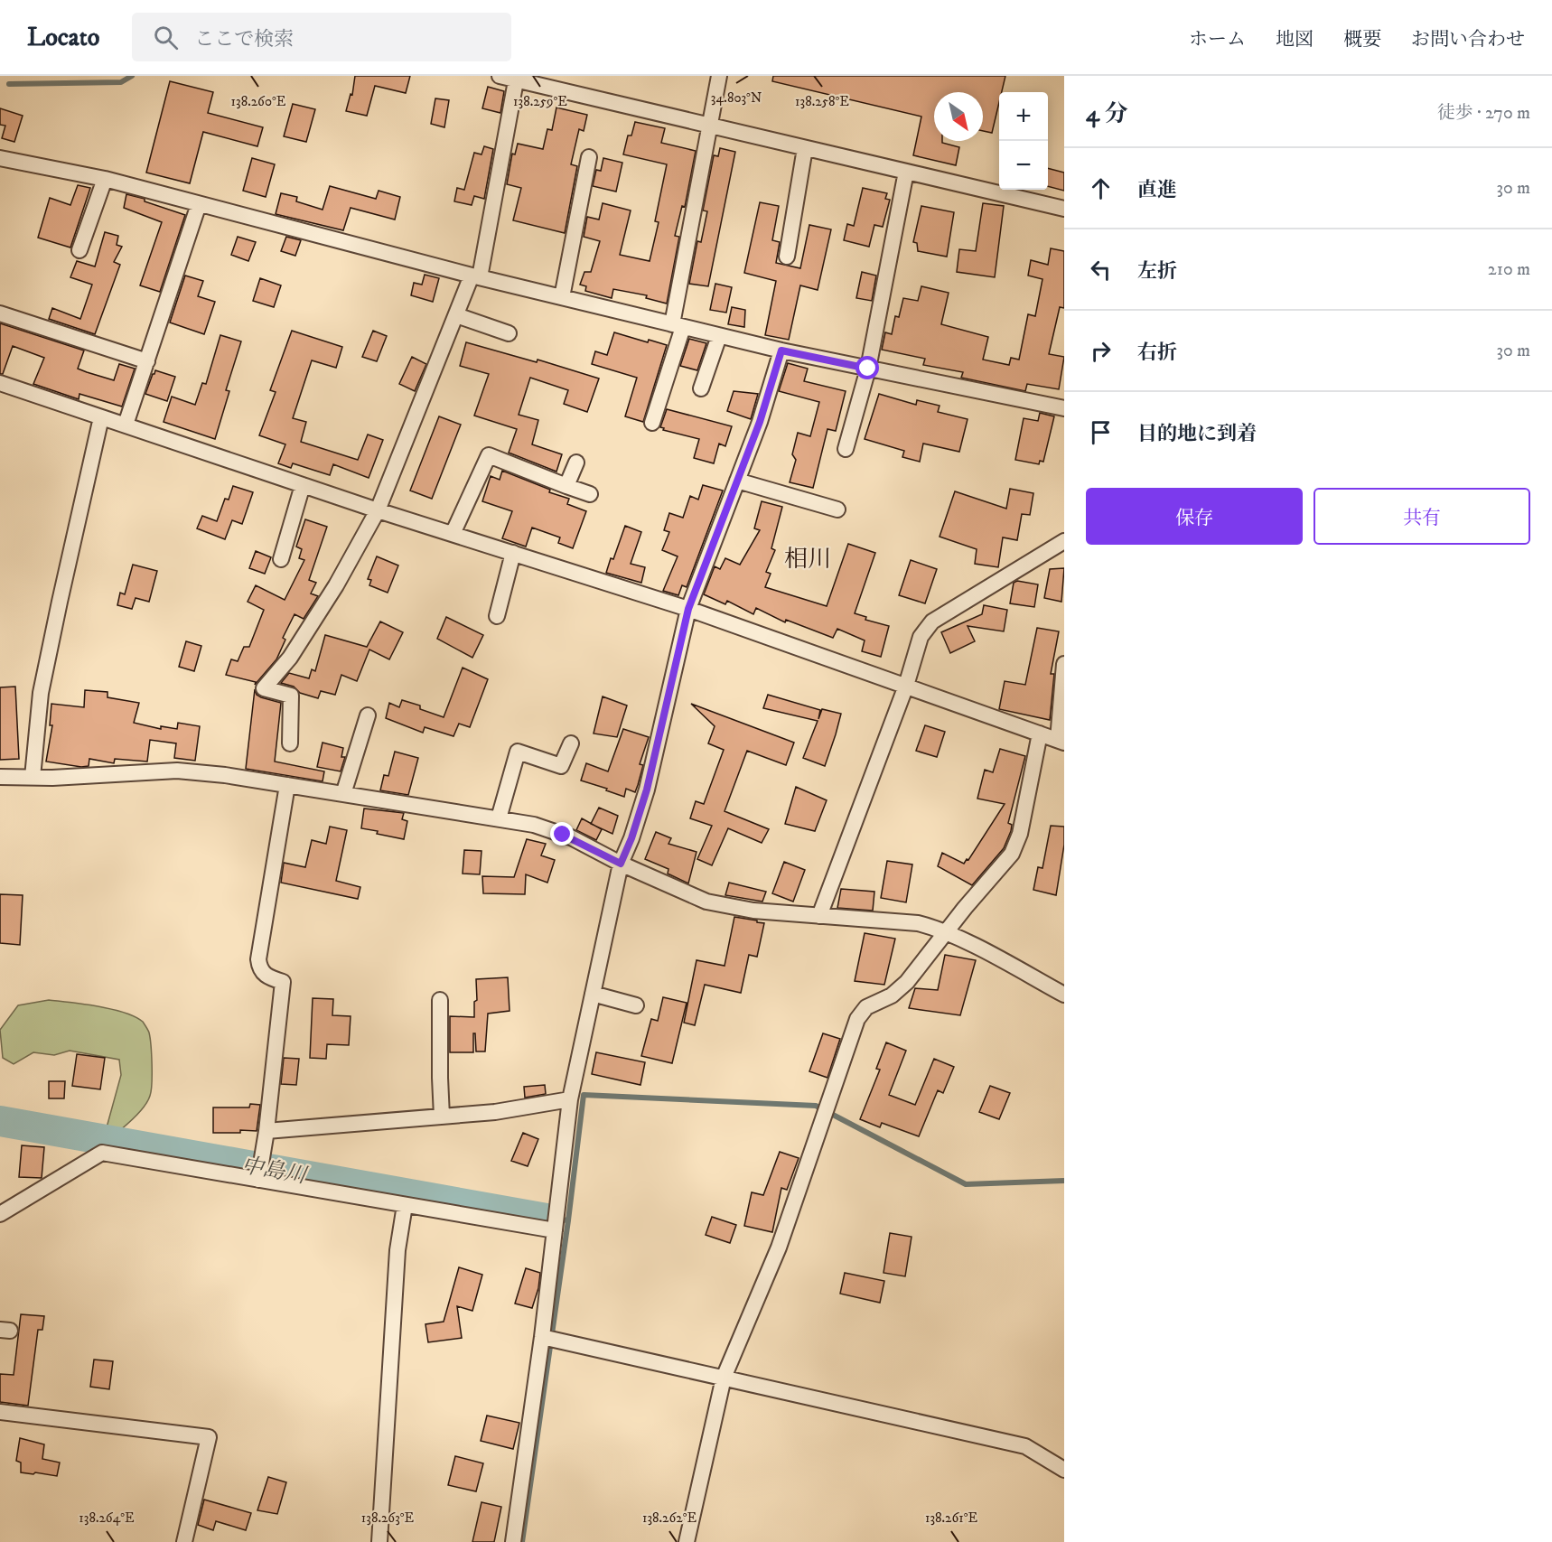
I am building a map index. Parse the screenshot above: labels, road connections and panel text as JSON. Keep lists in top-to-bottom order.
{
  "districts": ["相川"],
  "water": ["中島川"],
  "north": "bottom right",
  "page": {
    "header": "Locato",
    "search": "ここで検索",
    "nav": [
      "ホーム",
      "地図",
      "概要",
      "お問い合わせ"
    ],
    "heading": ["4 分", "徒歩 · 270 m"],
    "map_buttons": ["+", "−"],
    "list": [
      ["直進", "30 m"],
      ["左折", "210 m"],
      ["右折", "30 m"],
      "目的地に到着"
    ],
    "buttons": ["保存", "共有"]
  },
  "coordinates": [
    "34.803°N",
    "138.259°E",
    "138.258°E",
    "138.260°E",
    "138.264°E",
    "138.263°E",
    "138.262°E",
    "138.261°E"
  ]
}
